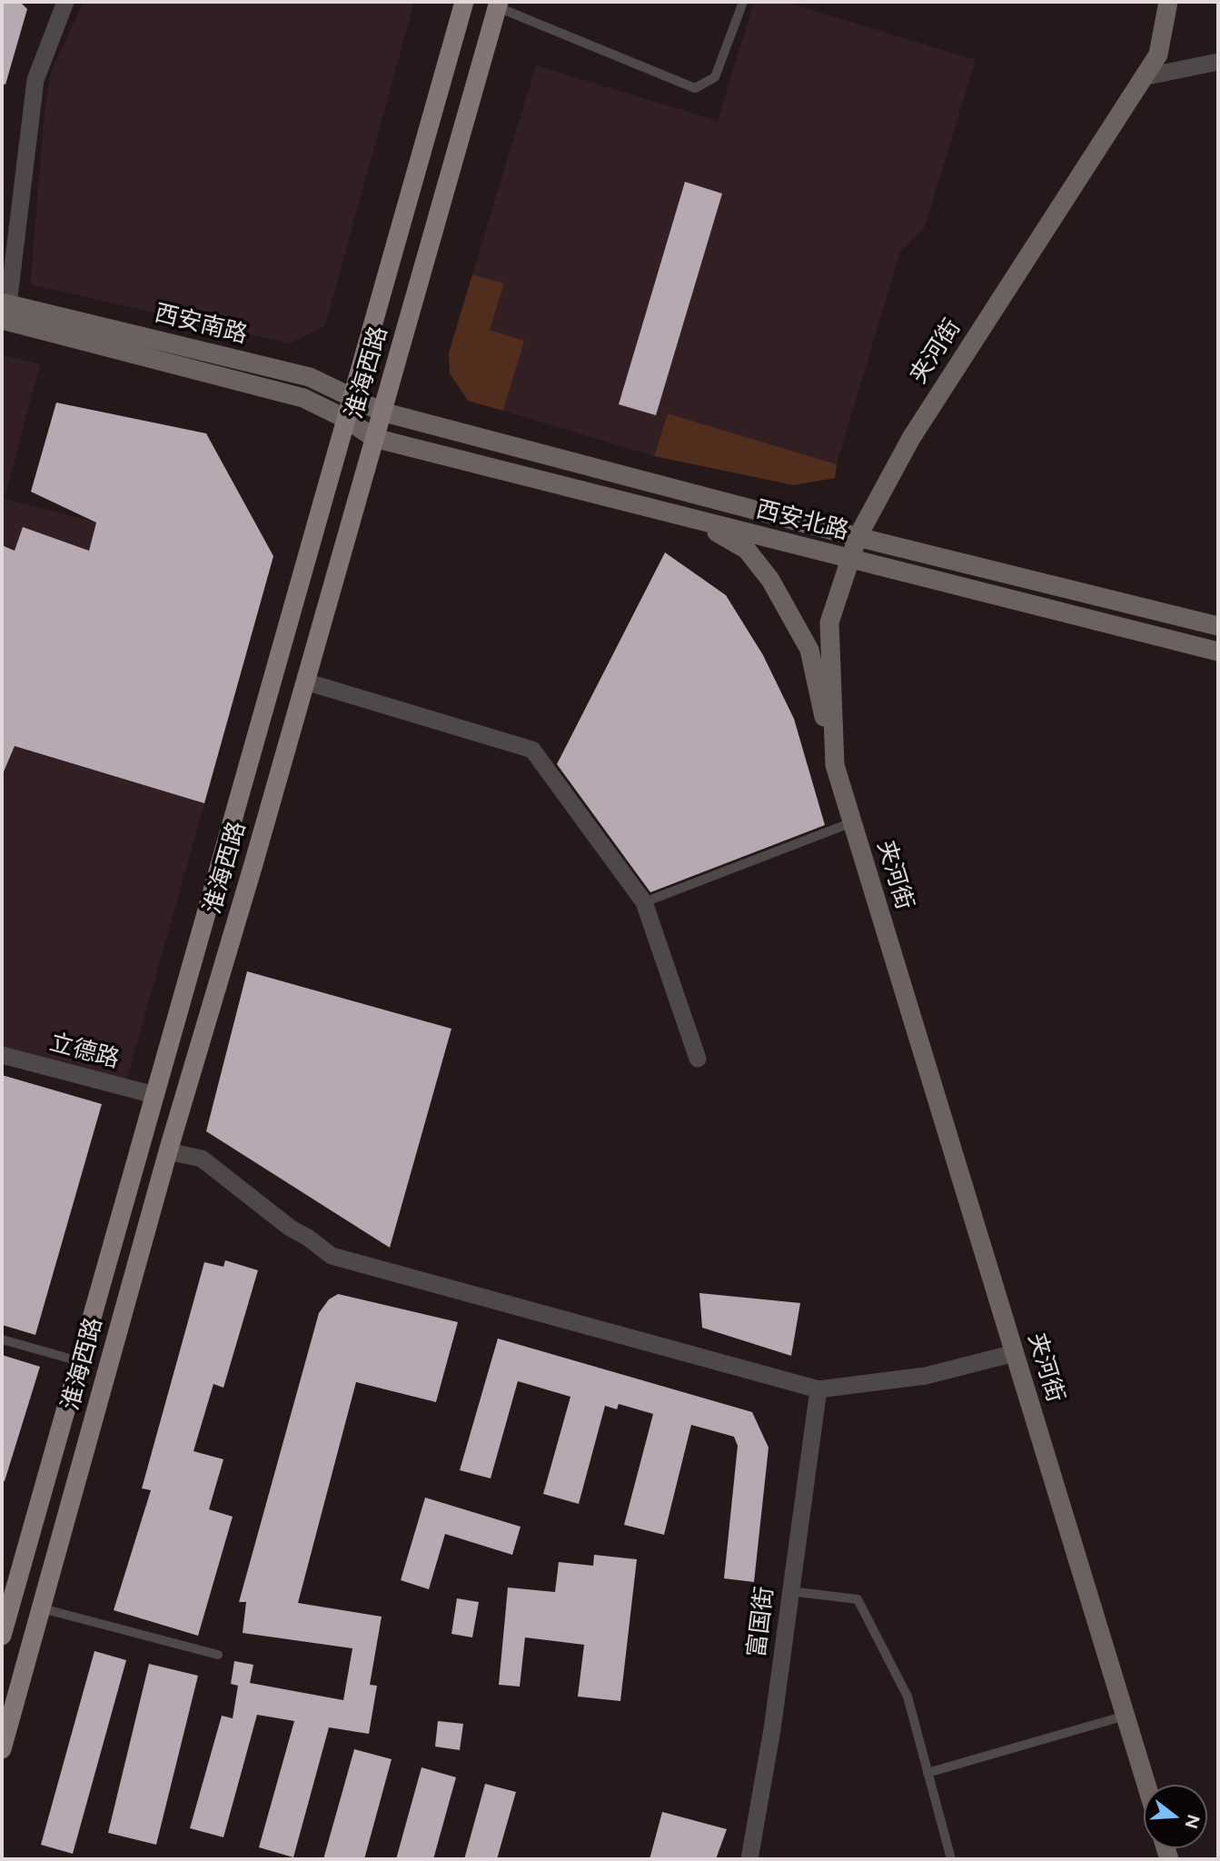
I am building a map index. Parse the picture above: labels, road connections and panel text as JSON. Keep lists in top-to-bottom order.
{
  "streets": {
    "main road": [
      "西安南路",
      "夹河街",
      "淮海西路",
      "西安北路"
    ],
    "street": ["立德路", "富国街"]
  },
  "crossings": [
    ["西安南路", "淮海西路"],
    ["西安南路", "西安北路"],
    ["夹河街", "西安北路"],
    ["淮海西路", "西安北路"],
    ["淮海西路", "立德路"]
  ],
  "north": "right"
}
